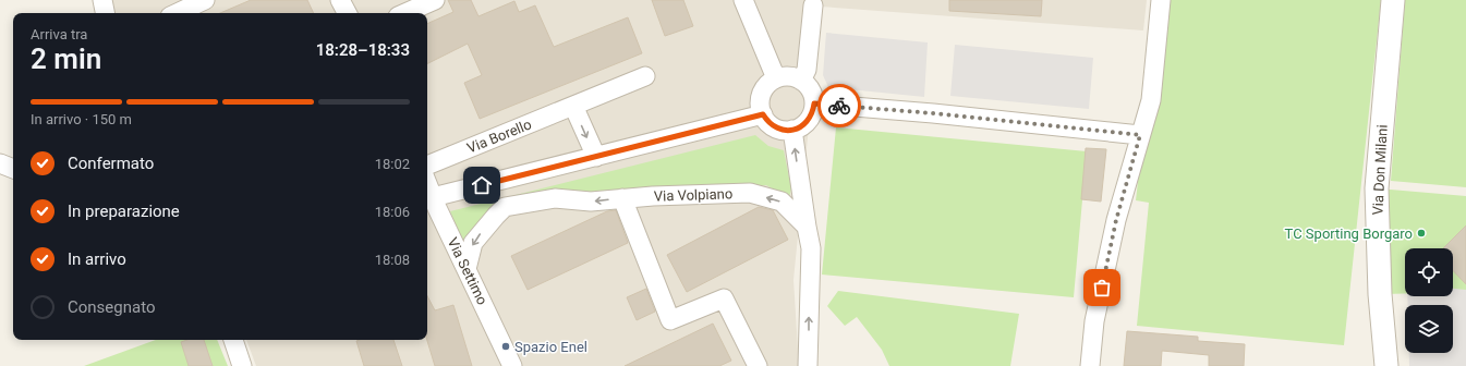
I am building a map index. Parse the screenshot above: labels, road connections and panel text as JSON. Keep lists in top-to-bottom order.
{
  "streets": {
    "street": [
      "Via Borello",
      "Via Don Milani",
      "Via Volpiano",
      "Via Settimo"
    ]
  },
  "crossings": [
    ["Via Volpiano", "Via Settimo"]
  ],
  "places": ["TC Sporting Borgaro", "Spazio Enel"],
  "page": {
    "heading": ["2 min", "Arriva tra", "18:28–18:33"],
    "bar": "In arrivo · 150 m",
    "list": [
      ["Confermato", "18:02"],
      ["In preparazione", "18:06"],
      ["In arrivo", "18:08"],
      "Consegnato"
    ]
  }
}
